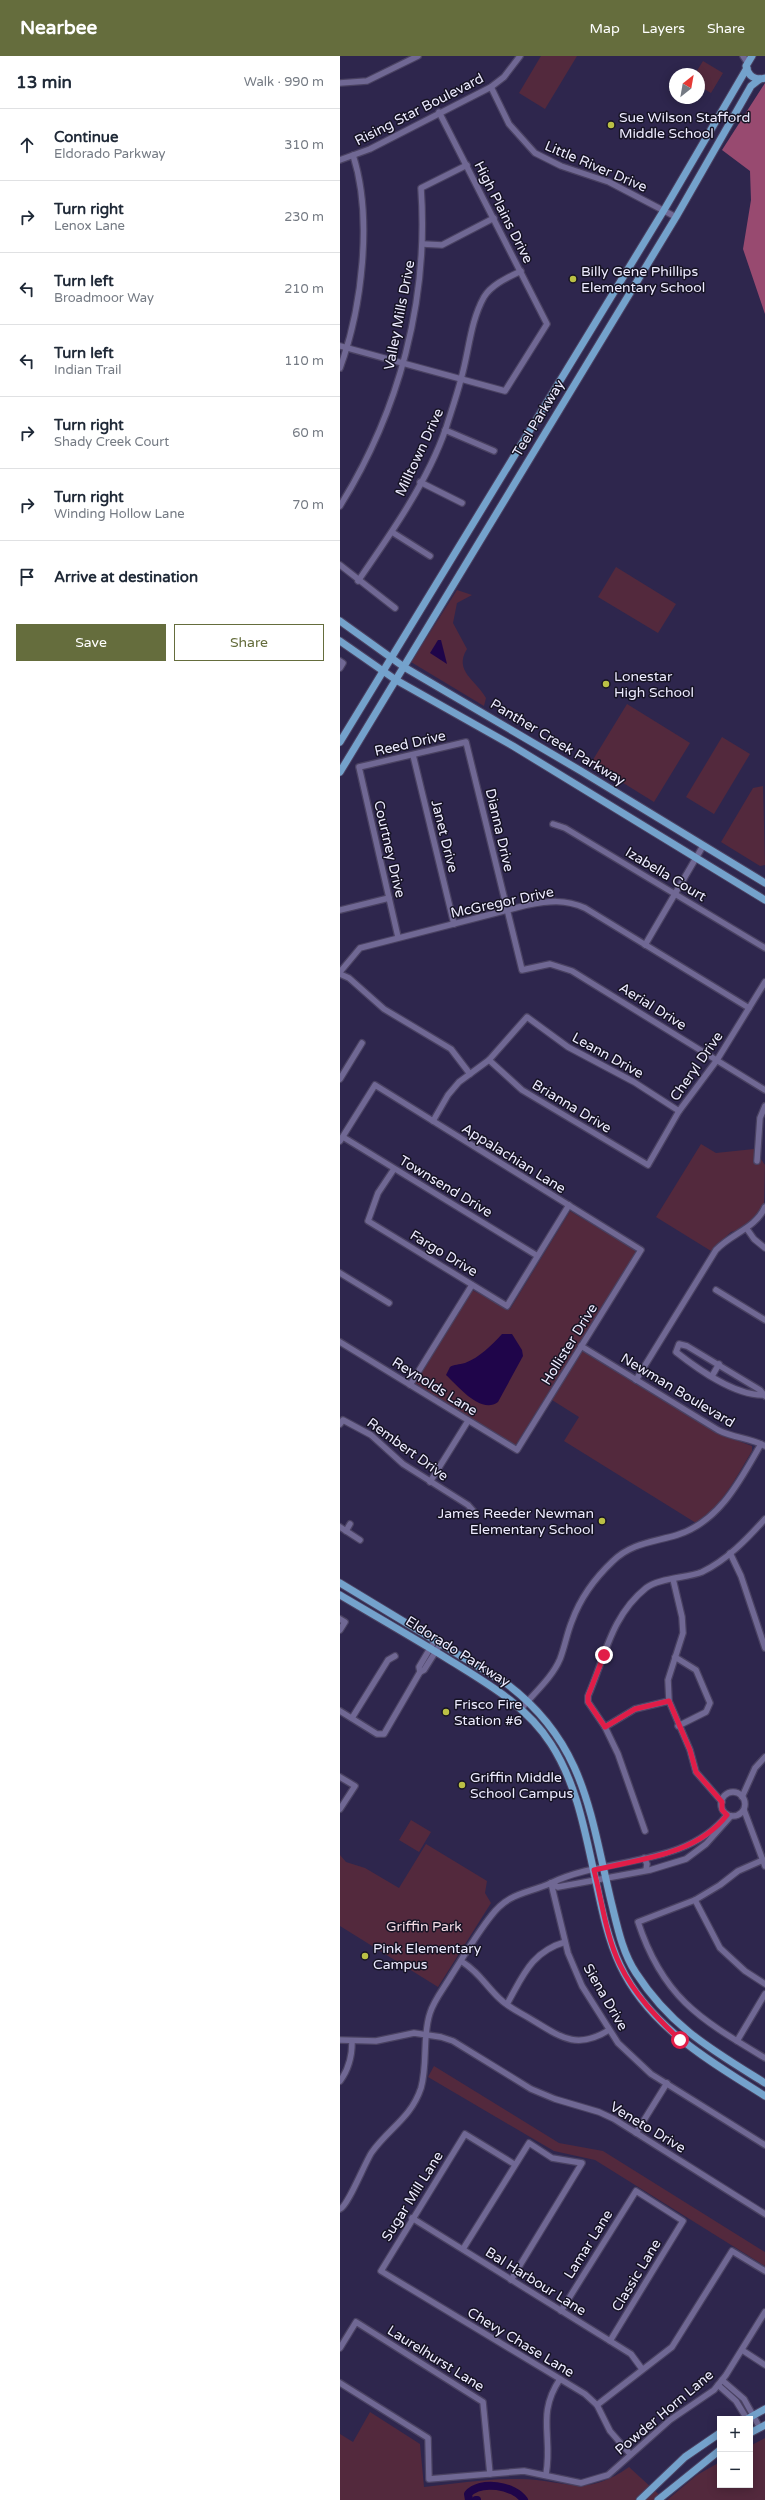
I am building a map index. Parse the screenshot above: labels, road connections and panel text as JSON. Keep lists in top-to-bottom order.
{
  "streets": {
    "main road": ["Teel Parkway", "Panther Creek Parkway", "Eldorado Parkway"],
    "street": [
      "Rising Star Boulevard",
      "Little River Drive",
      "High Plains Drive",
      "Valley Mills Drive",
      "Milltown Drive",
      "Reed Drive",
      "Dianna Drive",
      "Janet Drive",
      "Courtney Drive",
      "Izabella Court",
      "McGregor Drive",
      "Aerial Drive",
      "Leann Drive",
      "Cheryl Drive",
      "Brianna Drive",
      "Appalachian Lane",
      "Townsend Drive",
      "Fargo Drive",
      "Hollister Drive",
      "Reynolds Lane",
      "Newman Boulevard",
      "Rembert Drive",
      "Siena Drive",
      "Veneto Drive",
      "Sugar Mill Lane",
      "Lamar Lane",
      "Classic Lane",
      "Bal Harbour Lane",
      "Chevy Chase Lane",
      "Laurelhurst Lane",
      "Powder Horn Lane"
    ]
  },
  "crossings": [
    ["Rising Star Boulevard", "Little River Drive"],
    ["Rising Star Boulevard", "High Plains Drive"],
    ["Little River Drive", "Teel Parkway"],
    ["High Plains Drive", "Valley Mills Drive"],
    ["High Plains Drive", "Milltown Drive"],
    ["Teel Parkway", "Panther Creek Parkway"],
    ["Reed Drive", "Dianna Drive"],
    ["Reed Drive", "Janet Drive"],
    ["Reed Drive", "Courtney Drive"],
    ["Dianna Drive", "McGregor Drive"],
    ["Dianna Drive", "Aerial Drive"],
    ["Janet Drive", "McGregor Drive"],
    ["Courtney Drive", "McGregor Drive"],
    ["McGregor Drive", "Cheryl Drive"],
    ["Aerial Drive", "Cheryl Drive"],
    ["Leann Drive", "Cheryl Drive"],
    ["Leann Drive", "Brianna Drive"],
    ["Cheryl Drive", "Brianna Drive"],
    ["Appalachian Lane", "Townsend Drive"],
    ["Appalachian Lane", "Hollister Drive"],
    ["Townsend Drive", "Fargo Drive"],
    ["Hollister Drive", "Reynolds Lane"],
    ["Hollister Drive", "Newman Boulevard"],
    ["Sugar Mill Lane", "Bal Harbour Lane"],
    ["Sugar Mill Lane", "Chevy Chase Lane"],
    ["Lamar Lane", "Classic Lane"],
    ["Lamar Lane", "Bal Harbour Lane"],
    ["Classic Lane", "Bal Harbour Lane"],
    ["Chevy Chase Lane", "Powder Horn Lane"],
    ["Laurelhurst Lane", "Powder Horn Lane"]
  ],
  "parks": ["Griffin Park"],
  "places": [
    "Sue Wilson Stafford Middle School",
    "Billy Gene Phillips Elementary School",
    "Lonestar High School",
    "James Reeder Newman Elementary School",
    "Frisco Fire Station #6",
    "Griffin Middle School Campus",
    "Pink Elementary Campus"
  ],
  "north": "top right",
  "page": {
    "header": "Nearbee",
    "nav": ["Map", "Layers", "Share"],
    "heading": ["13 min", "Walk · 990 m"],
    "list": [
      ["Continue", "Eldorado Parkway", "310 m"],
      ["Turn right", "Lenox Lane", "230 m"],
      ["Turn left", "Broadmoor Way", "210 m"],
      ["Turn left", "Indian Trail", "110 m"],
      ["Turn right", "Shady Creek Court", "60 m"],
      ["Turn right", "Winding Hollow Lane", "70 m"],
      "Arrive at destination"
    ],
    "buttons": ["Save", "Share"],
    "map_buttons": ["+", "−"]
  }
}
